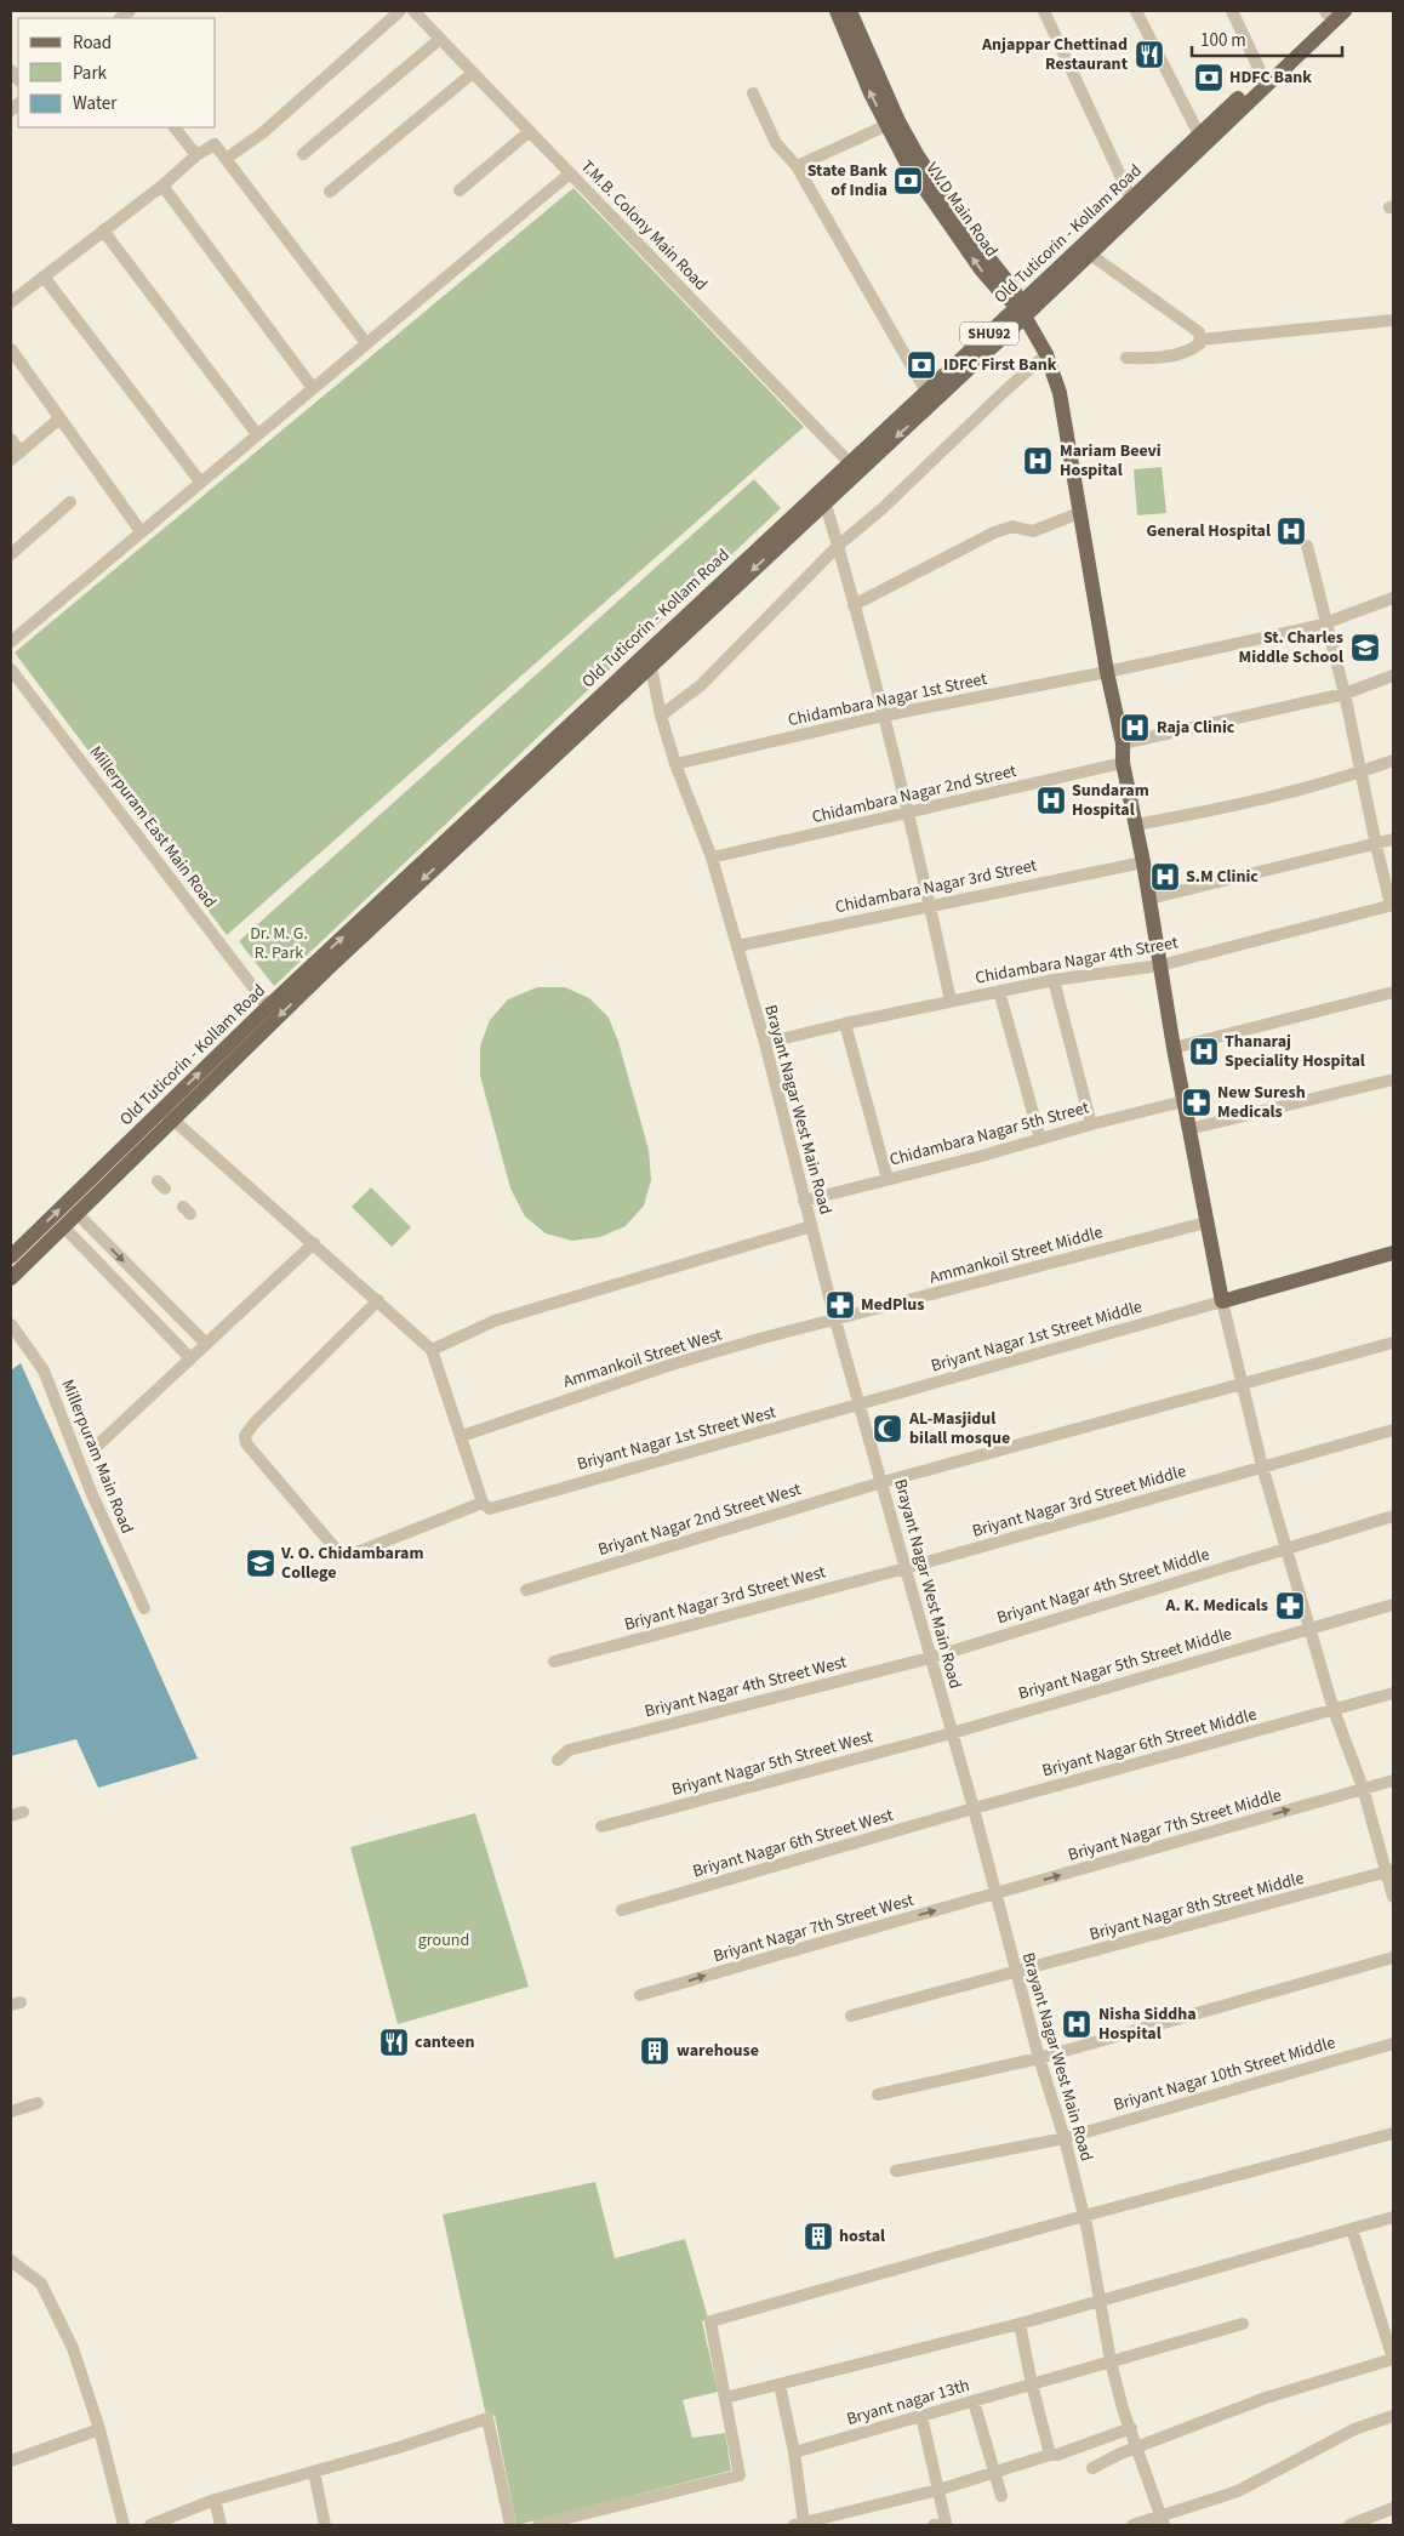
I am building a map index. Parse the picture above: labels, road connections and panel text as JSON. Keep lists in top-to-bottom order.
{
  "streets": {
    "main road": ["V.V.D Main Road", "Old Tuticorin - Kollam Road", "SHU92"],
    "street": [
      "T.M.B. Colony Main Road",
      "Chidambara Nagar 1st Street",
      "Chidambara Nagar 2nd Street",
      "Millerpuram East Main Road",
      "Chidambara Nagar 3rd Street",
      "Chidambara Nagar 4th Street",
      "Brayant Nagar West Main Road",
      "Chidambara Nagar 5th Street",
      "Ammankoil Street Middle",
      "Briyant Nagar 1st Street Middle",
      "Ammankoil Street West",
      "Briyant Nagar 1st Street West",
      "Millerpuram Main Road",
      "Briyant Nagar 3rd Street Middle",
      "Briyant Nagar 2nd Street West",
      "Briyant Nagar 4th Street Middle",
      "Briyant Nagar 3rd Street West",
      "Briyant Nagar 5th Street Middle",
      "Briyant Nagar 4th Street West",
      "Briyant Nagar 6th Street Middle",
      "Briyant Nagar 5th Street West",
      "Briyant Nagar 7th Street Middle",
      "Briyant Nagar 6th Street West",
      "Briyant Nagar 8th Street Middle",
      "Briyant Nagar 7th Street West",
      "Briyant Nagar 10th Street Middle",
      "Bryant nagar 13th"
    ]
  },
  "crossings": [
    ["V.V.D Main Road", "Old Tuticorin - Kollam Road"],
    ["V.V.D Main Road", "Chidambara Nagar 1st Street"],
    ["V.V.D Main Road", "Chidambara Nagar 2nd Street"],
    ["V.V.D Main Road", "Chidambara Nagar 3rd Street"],
    ["V.V.D Main Road", "Chidambara Nagar 4th Street"],
    ["V.V.D Main Road", "Chidambara Nagar 5th Street"],
    ["V.V.D Main Road", "Ammankoil Street Middle"],
    ["V.V.D Main Road", "Briyant Nagar 1st Street Middle"],
    ["T.M.B. Colony Main Road", "Old Tuticorin - Kollam Road"],
    ["Old Tuticorin - Kollam Road", "Millerpuram East Main Road"],
    ["Old Tuticorin - Kollam Road", "Brayant Nagar West Main Road"],
    ["Chidambara Nagar 1st Street", "Brayant Nagar West Main Road"],
    ["Chidambara Nagar 2nd Street", "Brayant Nagar West Main Road"],
    ["Chidambara Nagar 3rd Street", "Brayant Nagar West Main Road"],
    ["Chidambara Nagar 4th Street", "Brayant Nagar West Main Road"],
    ["Brayant Nagar West Main Road", "Chidambara Nagar 5th Street"],
    ["Brayant Nagar West Main Road", "Ammankoil Street Middle"],
    ["Brayant Nagar West Main Road", "Briyant Nagar 1st Street Middle"],
    ["Brayant Nagar West Main Road", "Ammankoil Street West"],
    ["Brayant Nagar West Main Road", "Briyant Nagar 1st Street West"],
    ["Brayant Nagar West Main Road", "Briyant Nagar 3rd Street Middle"],
    ["Brayant Nagar West Main Road", "Briyant Nagar 2nd Street West"],
    ["Brayant Nagar West Main Road", "Briyant Nagar 4th Street Middle"],
    ["Brayant Nagar West Main Road", "Briyant Nagar 3rd Street West"],
    ["Brayant Nagar West Main Road", "Briyant Nagar 5th Street Middle"],
    ["Brayant Nagar West Main Road", "Briyant Nagar 4th Street West"],
    ["Brayant Nagar West Main Road", "Briyant Nagar 6th Street Middle"],
    ["Brayant Nagar West Main Road", "Briyant Nagar 5th Street West"],
    ["Brayant Nagar West Main Road", "Briyant Nagar 7th Street Middle"],
    ["Brayant Nagar West Main Road", "Briyant Nagar 6th Street West"],
    ["Brayant Nagar West Main Road", "Briyant Nagar 8th Street Middle"],
    ["Brayant Nagar West Main Road", "Briyant Nagar 7th Street West"],
    ["Brayant Nagar West Main Road", "Briyant Nagar 10th Street Middle"],
    ["Brayant Nagar West Main Road", "Bryant nagar 13th"],
    ["Ammankoil Street Middle", "Ammankoil Street West"],
    ["Briyant Nagar 1st Street Middle", "Briyant Nagar 1st Street West"],
    ["Briyant Nagar 3rd Street Middle", "Briyant Nagar 3rd Street West"],
    ["Briyant Nagar 4th Street Middle", "Briyant Nagar 4th Street West"],
    ["Briyant Nagar 5th Street Middle", "Briyant Nagar 5th Street West"],
    ["Briyant Nagar 6th Street Middle", "Briyant Nagar 6th Street West"],
    ["Briyant Nagar 7th Street Middle", "Briyant Nagar 7th Street West"]
  ],
  "one_way": ["Briyant Nagar 7th Street Middle", "Briyant Nagar 7th Street West"],
  "parks": ["Dr. M. G. R. Park", "ground"],
  "places": {
    "restaurant": ["Anjappar Chettinad Restaurant", "canteen"],
    "bank": ["HDFC Bank", "State Bank of India", "IDFC First Bank"],
    "hospital": [
      "Mariam Beevi Hospital",
      "General Hospital",
      "Raja Clinic",
      "Sundaram Hospital",
      "S.M Clinic",
      "Thanaraj Speciality Hospital",
      "Nisha Siddha Hospital"
    ],
    "school or university": ["St. Charles Middle School", "V. O. Chidambaram College"],
    "pharmacy": ["New Suresh Medicals", "MedPlus", "A. K. Medicals"],
    "mosque": ["AL-Masjidul bilall mosque"],
    "building": ["warehouse", "hostal"]
  },
  "legend": ["Road", "Park", "Water"],
  "scale_bar": "100 m"
}
